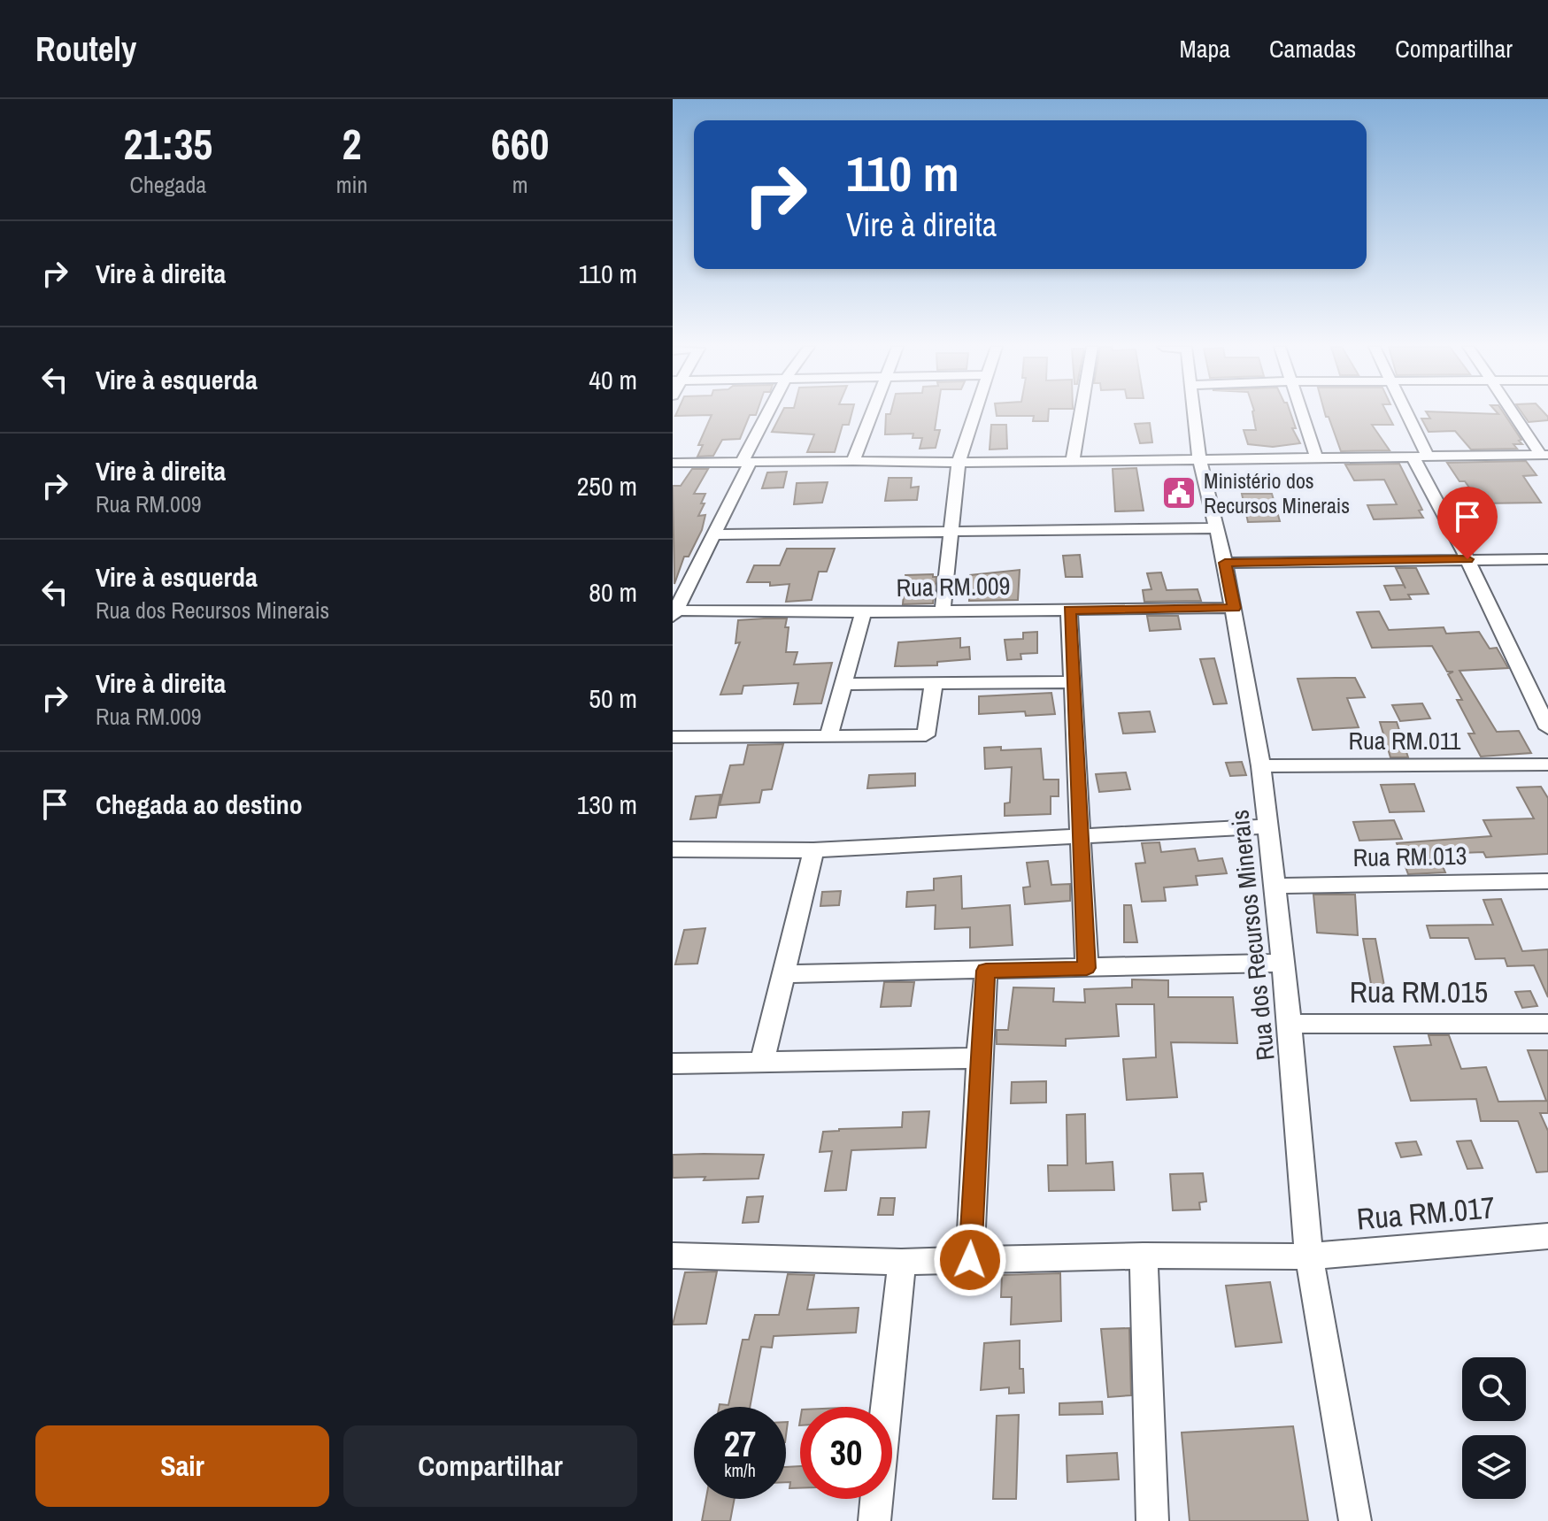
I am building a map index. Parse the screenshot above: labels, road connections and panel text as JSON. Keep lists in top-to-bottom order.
{
  "streets": {
    "street": [
      "Rua RM.009",
      "Rua RM.011",
      "Rua RM.013",
      "Rua dos Recursos Minerais",
      "Rua RM.015",
      "Rua RM.017"
    ]
  },
  "crossings": [
    ["Rua RM.009", "Rua dos Recursos Minerais"],
    ["Rua RM.011", "Rua dos Recursos Minerais"],
    ["Rua RM.013", "Rua dos Recursos Minerais"],
    ["Rua dos Recursos Minerais", "Rua RM.015"],
    ["Rua dos Recursos Minerais", "Rua RM.017"]
  ],
  "places": {
    "public building": ["Ministério dos Recursos Minerais"]
  },
  "page": {
    "header": "Routely",
    "nav": ["Mapa", "Camadas", "Compartilhar"],
    "eta": [
      "21:35",
      "Chegada",
      "2",
      "min",
      "660",
      "m"
    ],
    "turn": ["110 m", "Vire à direita"],
    "list": [
      {
        "name": "Vire à direita",
        "value": "110 m"
      },
      {
        "name": "Vire à esquerda",
        "value": "40 m"
      },
      {
        "name": "Vire à direita",
        "note": "Rua RM.009",
        "value": "250 m"
      },
      {
        "name": "Vire à esquerda",
        "note": "Rua dos Recursos Minerais",
        "value": "80 m"
      },
      {
        "name": "Vire à direita",
        "note": "Rua RM.009",
        "value": "50 m"
      },
      {
        "name": "Chegada ao destino",
        "value": "130 m"
      }
    ],
    "speed": "27 km/h",
    "limit": "30",
    "buttons": ["Sair", "Compartilhar"]
  }
}
